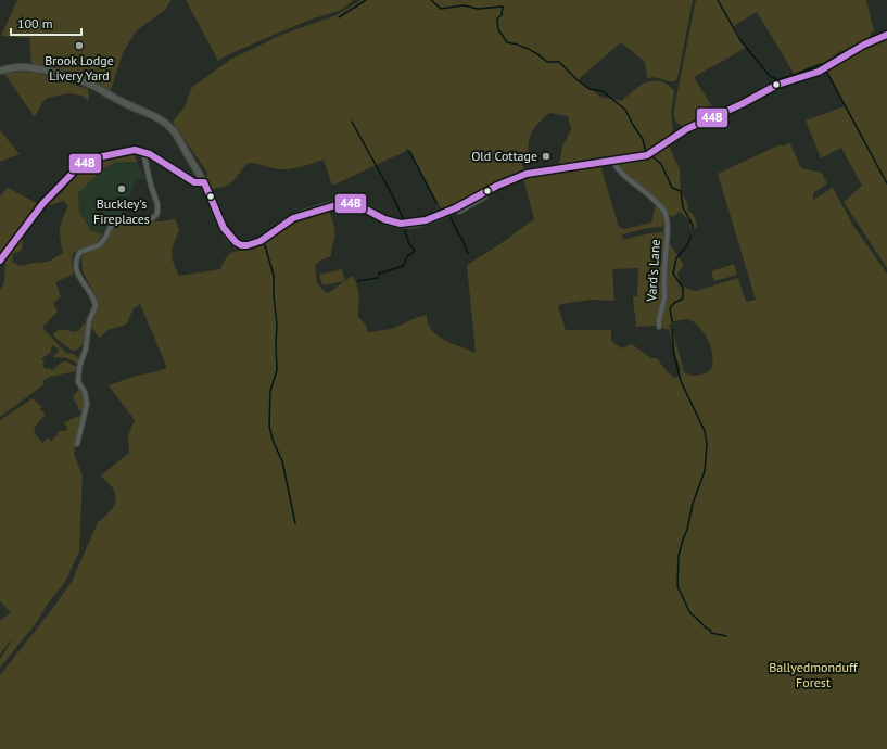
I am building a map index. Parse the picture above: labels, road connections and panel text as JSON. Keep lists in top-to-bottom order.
{
  "streets": {
    "street": ["Vard's Lane"]
  },
  "parks": ["Ballyedmonduff Forest"],
  "places": ["Brook Lodge Livery Yard", "Old Cottage", "Buckley's Fireplaces"],
  "lines": ["transit line 44B"],
  "scale_bar": "100 m"
}
